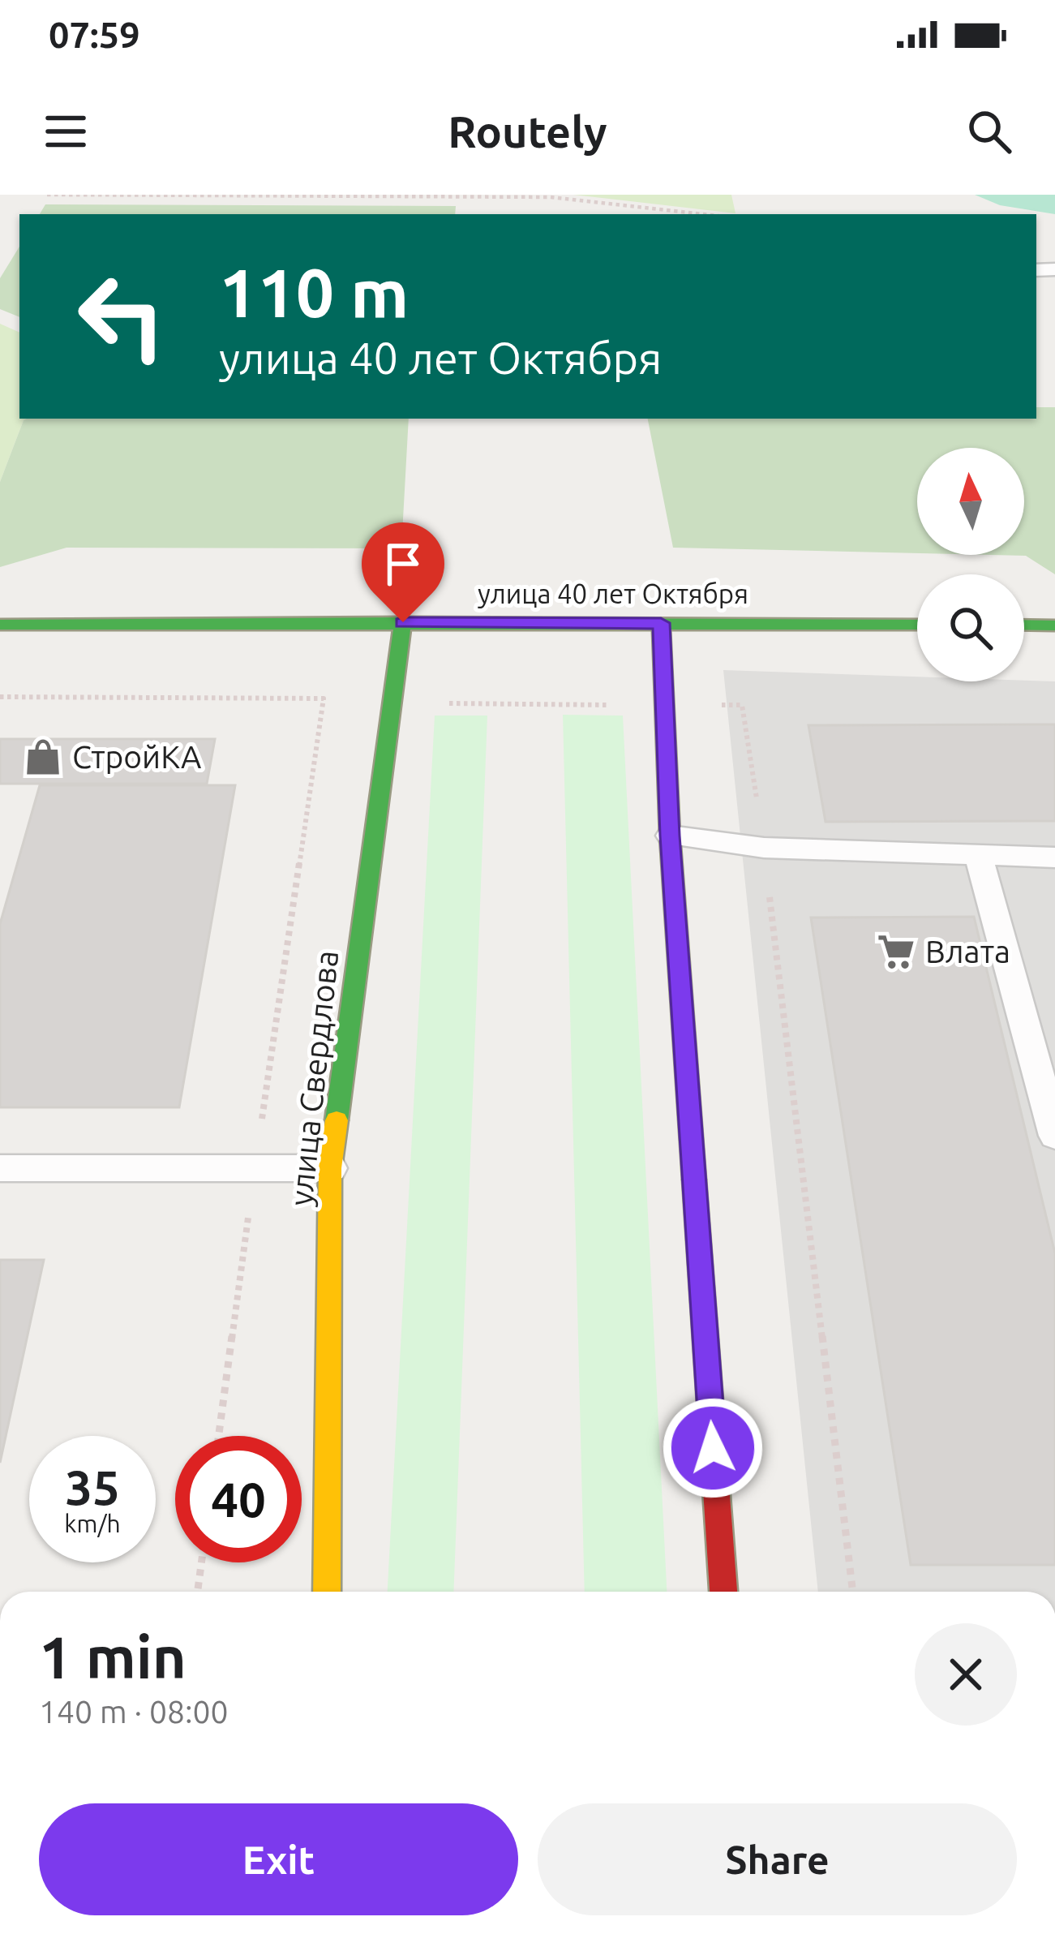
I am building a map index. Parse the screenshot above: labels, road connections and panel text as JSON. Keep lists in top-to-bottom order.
{
  "streets": {
    "street": ["улица 40 лет Октября", "улица Свердлова"]
  },
  "crossings": [
    ["улица 40 лет Октября", "улица Свердлова"]
  ],
  "places": {
    "shop": ["СтройКА"],
    "supermarket": ["Влата"]
  },
  "north": "top",
  "page": {
    "status": "07:59",
    "header": "Routely",
    "turn": ["110 m", "улица 40 лет Октября"],
    "speed": "35 km/h",
    "limit": "40",
    "heading": ["1 min", "140 m · 08:00"],
    "buttons": ["Exit", "Share"]
  }
}
